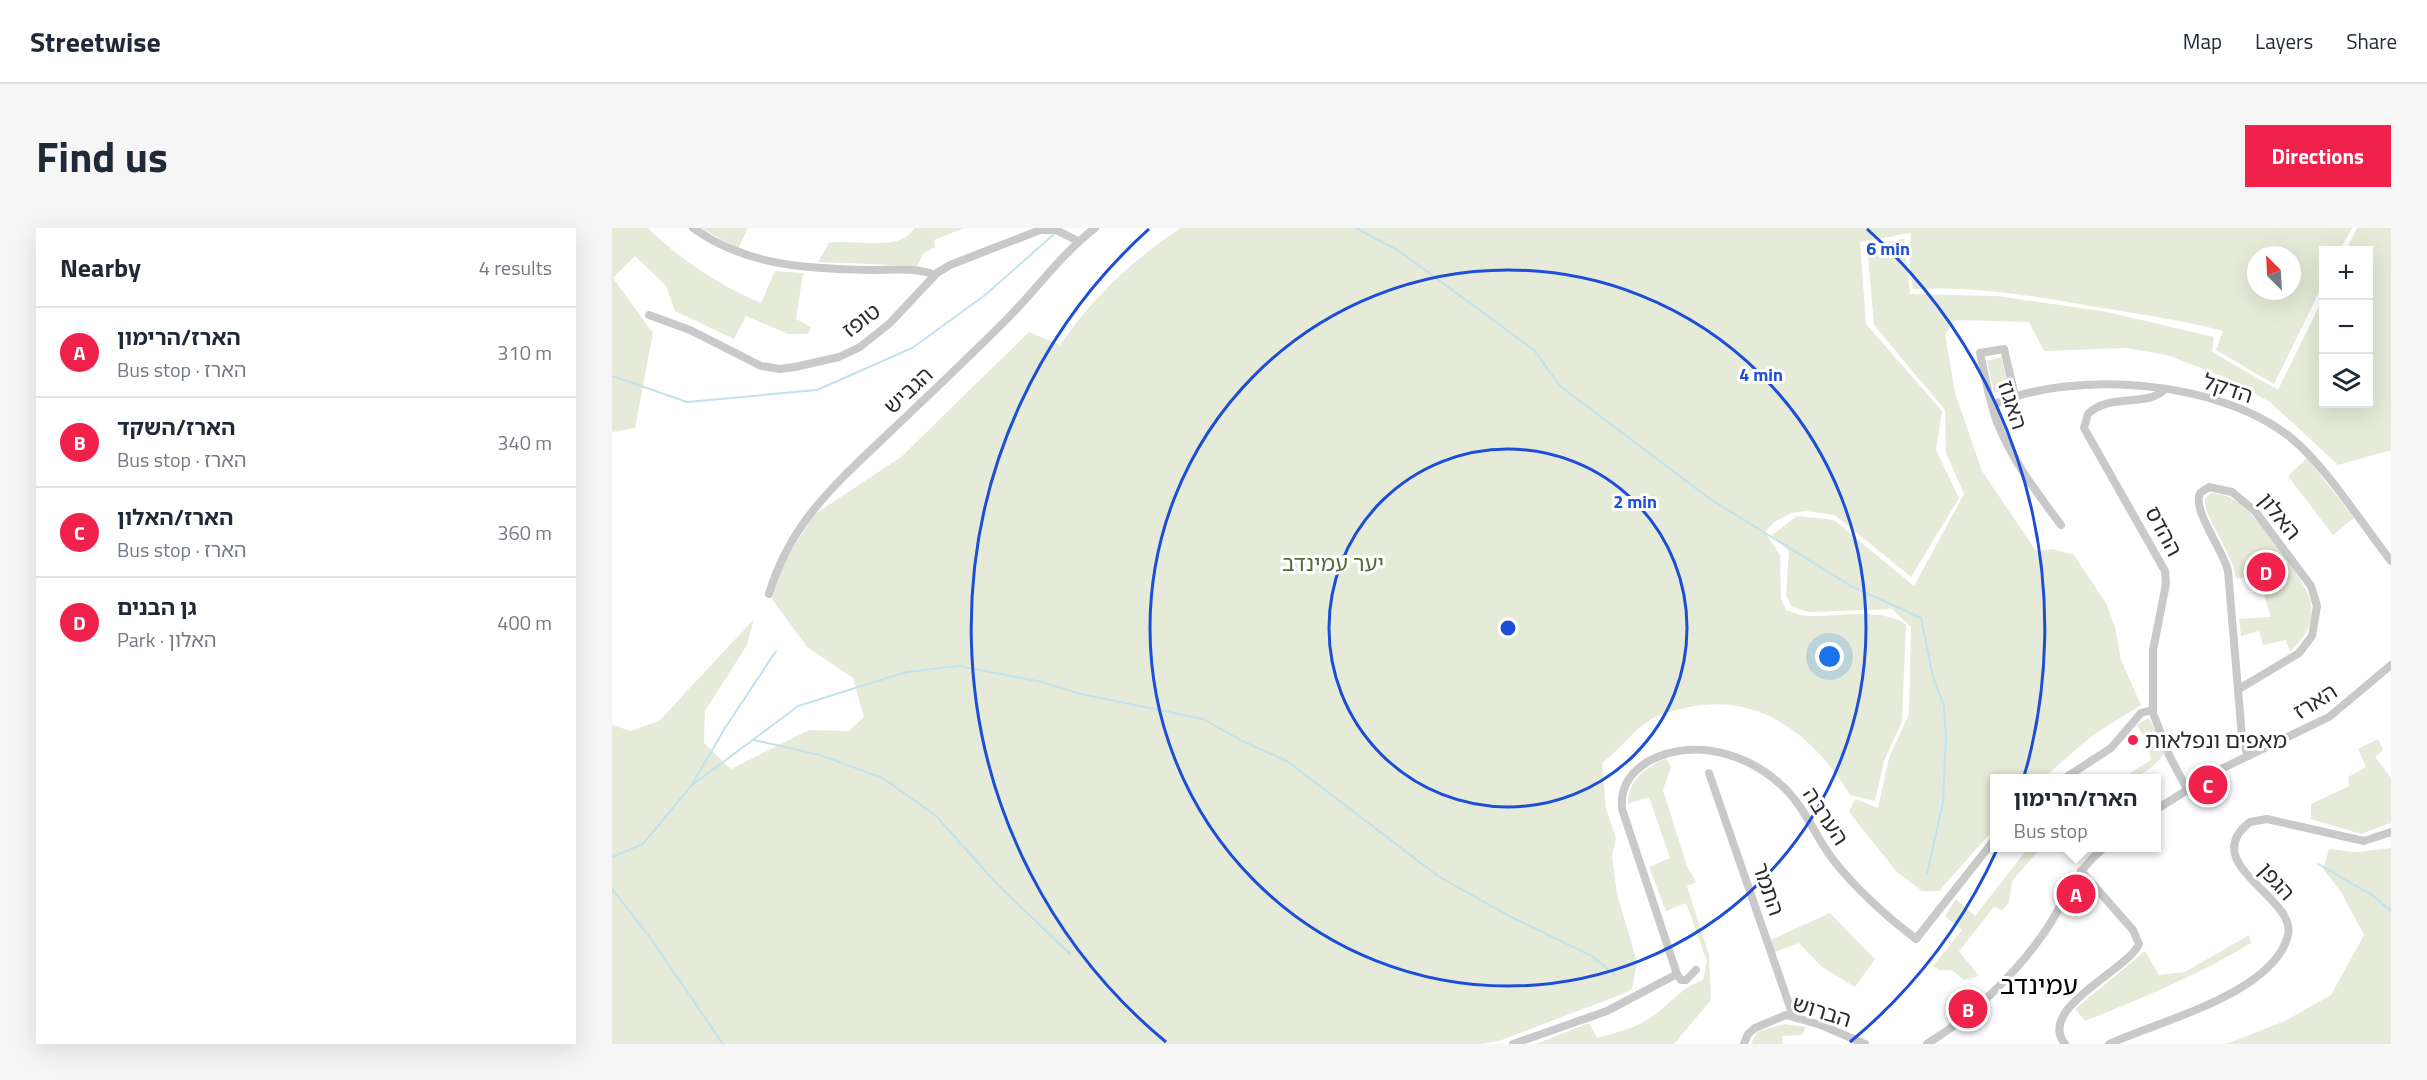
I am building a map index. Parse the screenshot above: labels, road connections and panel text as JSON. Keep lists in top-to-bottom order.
{
  "streets": {
    "street": [
      "טופז",
      "הדקל",
      "הגביש",
      "האגוז",
      "האלון",
      "ההדס",
      "הארז",
      "הערבה",
      "הגפן",
      "התמר",
      "הברוש"
    ]
  },
  "crossings": [
    ["טופז", "הגביש"],
    ["הדקל", "האגוז"],
    ["הדקל", "ההדס"],
    ["האלון", "הארז"],
    ["ההדס", "הארז"],
    ["התמר", "הברוש"]
  ],
  "districts": ["עמינדב"],
  "parks": ["יער עמינדב"],
  "places": ["מאפים ונפלאות"],
  "north": "top left",
  "page": {
    "header": "Streetwise",
    "nav": ["Map", "Layers", "Share"],
    "title": "Find us",
    "buttons": "Directions",
    "heading": ["Nearby", "4 results"],
    "map_buttons": ["+", "−"],
    "list": [
      {
        "mark": "A",
        "name": "הארז/הרימון",
        "note": "Bus stop · הארז",
        "value": "310 m"
      },
      {
        "mark": "B",
        "name": "הארז/השקד",
        "note": "Bus stop · הארז",
        "value": "340 m"
      },
      {
        "mark": "C",
        "name": "הארז/האלון",
        "note": "Bus stop · הארז",
        "value": "360 m"
      },
      {
        "mark": "D",
        "name": "גן הבנים",
        "note": "Park · האלון",
        "value": "400 m"
      }
    ],
    "pins": [
      "D",
      "C",
      "A",
      "B"
    ],
    "popup": ["הארז/הרימון", "Bus stop"]
  },
  "rings": ["6 min", "4 min", "2 min"]
}
